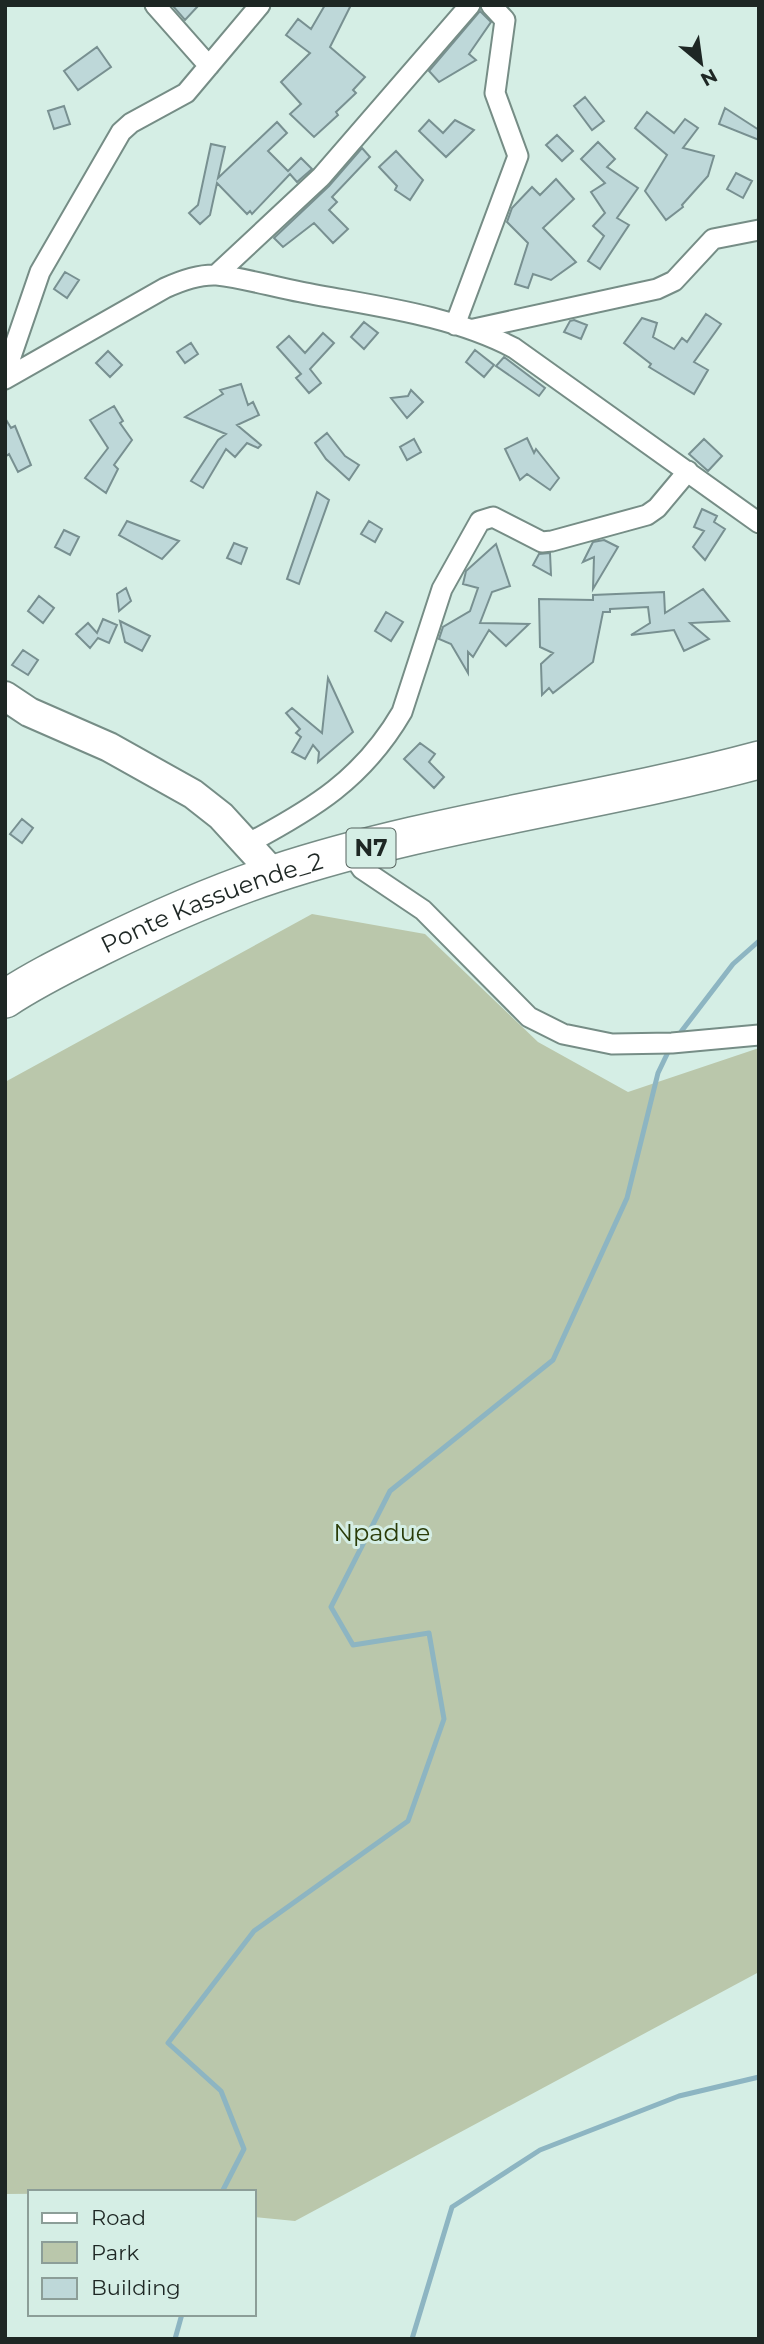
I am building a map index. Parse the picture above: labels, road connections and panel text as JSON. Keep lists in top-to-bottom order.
{
  "streets": {
    "highway": ["N7", "Ponte Kassuende_2"]
  },
  "parks": ["Npadue"],
  "legend": ["Road", "Park", "Building"],
  "north": "bottom right"
}
